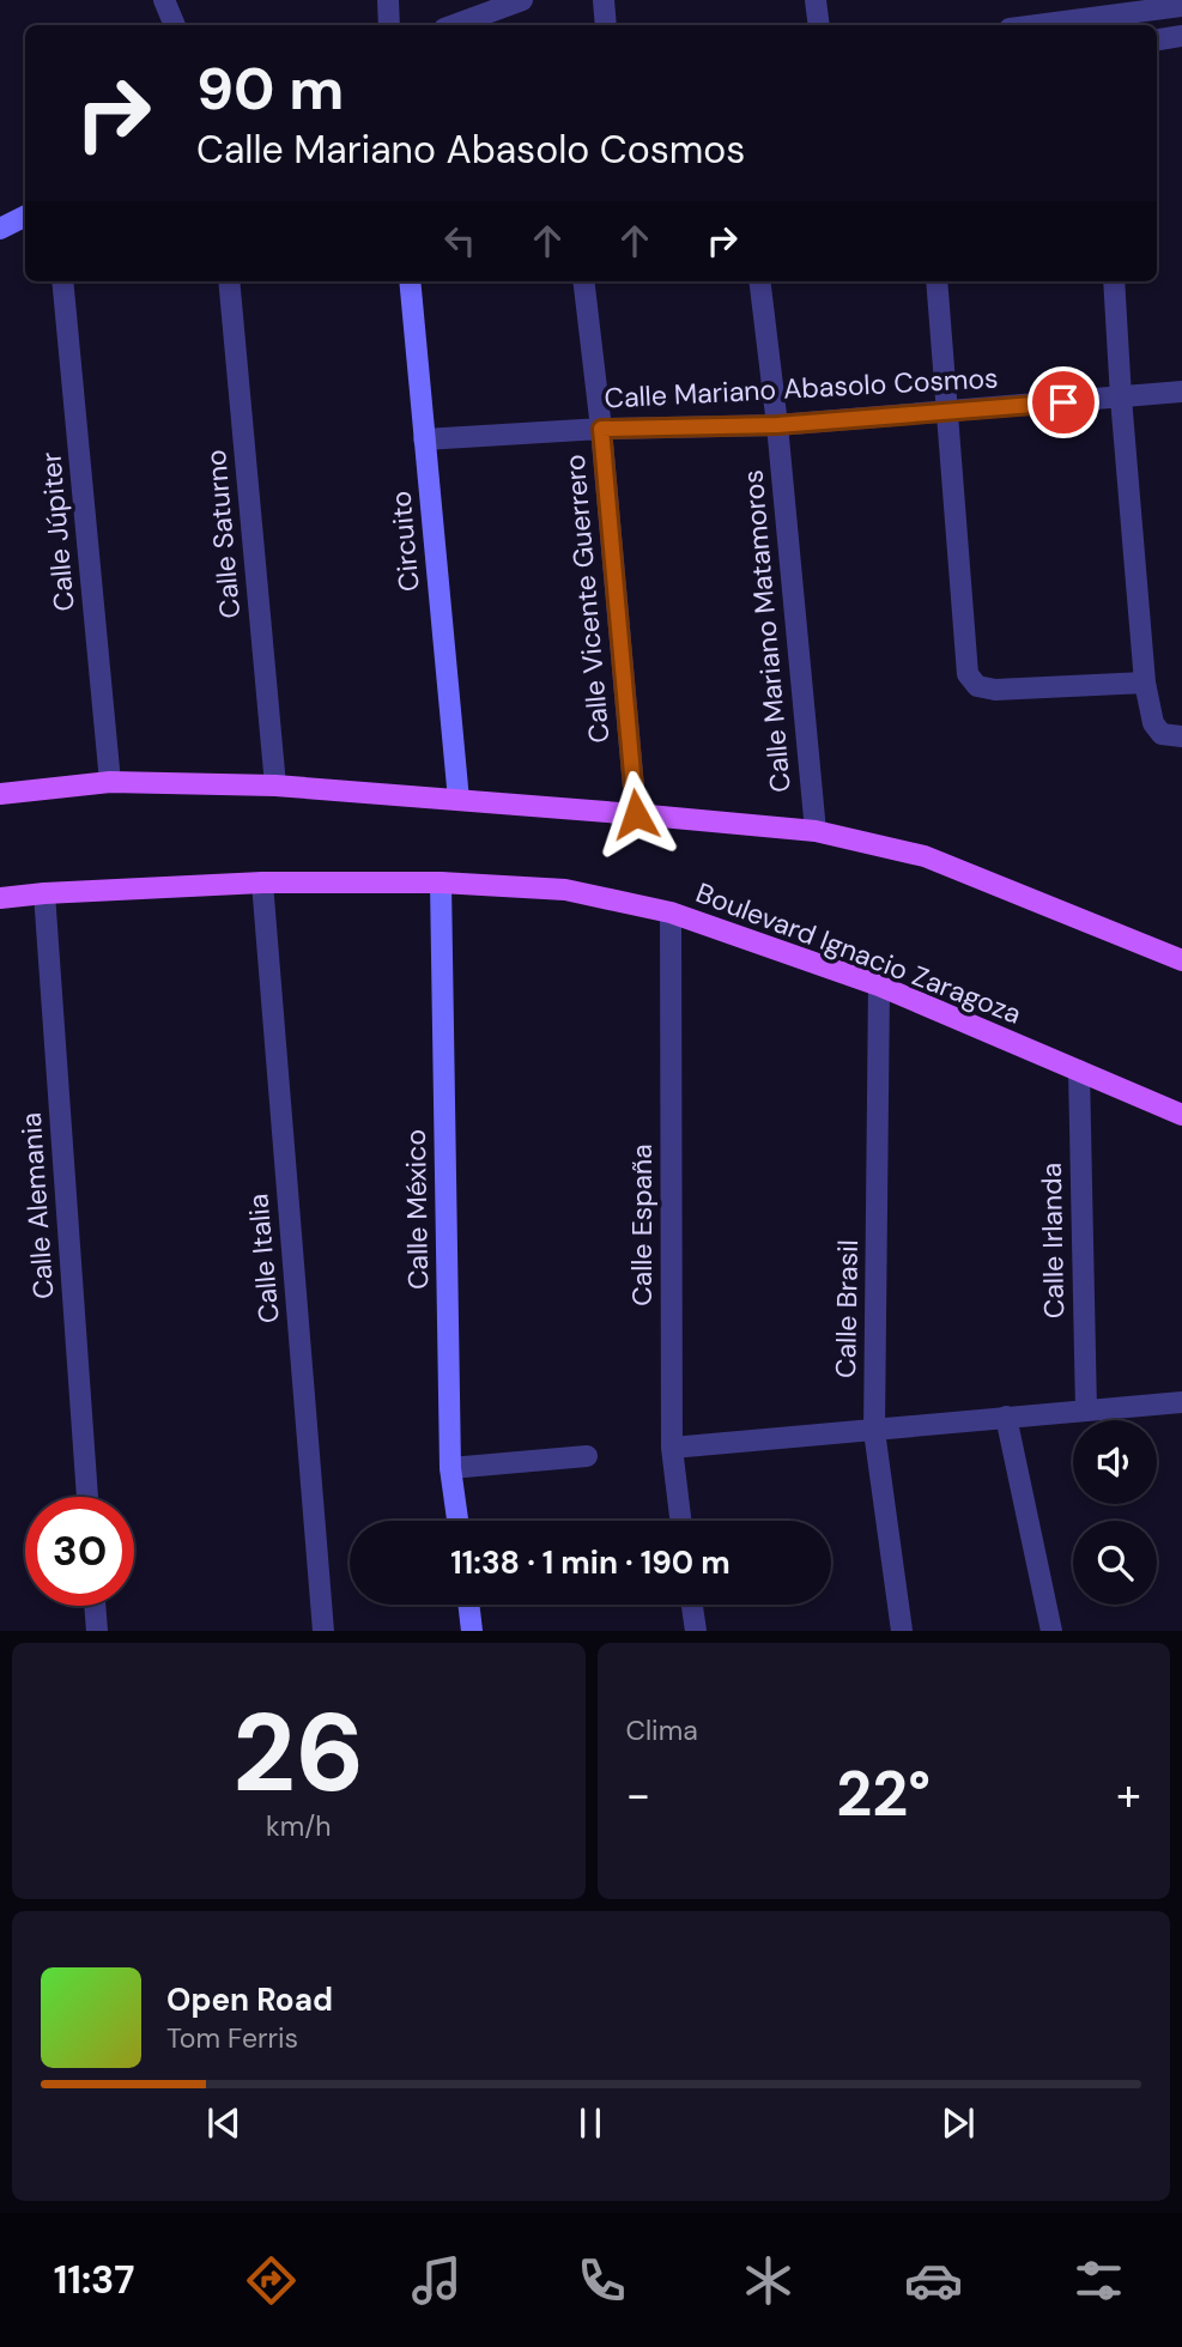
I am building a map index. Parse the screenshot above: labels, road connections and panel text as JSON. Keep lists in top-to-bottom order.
{
  "streets": {
    "main road": ["Boulevard Ignacio Zaragoza"],
    "street": [
      "Calle Mariano Abasolo Cosmos",
      "Calle Júpiter",
      "Calle Saturno",
      "Circuito",
      "Calle Vicente Guerrero",
      "Calle Mariano Matamoros",
      "Calle Alemania",
      "Calle México",
      "Calle España",
      "Calle Irlanda",
      "Calle Italia",
      "Calle Brasil"
    ]
  },
  "crossings": [
    ["Calle Mariano Abasolo Cosmos", "Circuito"],
    ["Calle Mariano Abasolo Cosmos", "Calle Vicente Guerrero"],
    ["Calle Mariano Abasolo Cosmos", "Calle Mariano Matamoros"],
    ["Boulevard Ignacio Zaragoza", "Calle Alemania"],
    ["Boulevard Ignacio Zaragoza", "Calle México"],
    ["Boulevard Ignacio Zaragoza", "Calle España"],
    ["Boulevard Ignacio Zaragoza", "Calle Irlanda"],
    ["Boulevard Ignacio Zaragoza", "Calle Italia"],
    ["Boulevard Ignacio Zaragoza", "Calle Brasil"]
  ],
  "page": {
    "turn": ["90 m", "Calle Mariano Abasolo Cosmos"],
    "limit": "30",
    "trip": "11:38 · 1 min · 190 m",
    "tile": [
      ["26", "km/h"],
      "Clima"
    ],
    "heat": ["−", "22°", "+"],
    "song": ["Open Road", "Tom Ferris"],
    "tabs": "11:37"
  }
}
